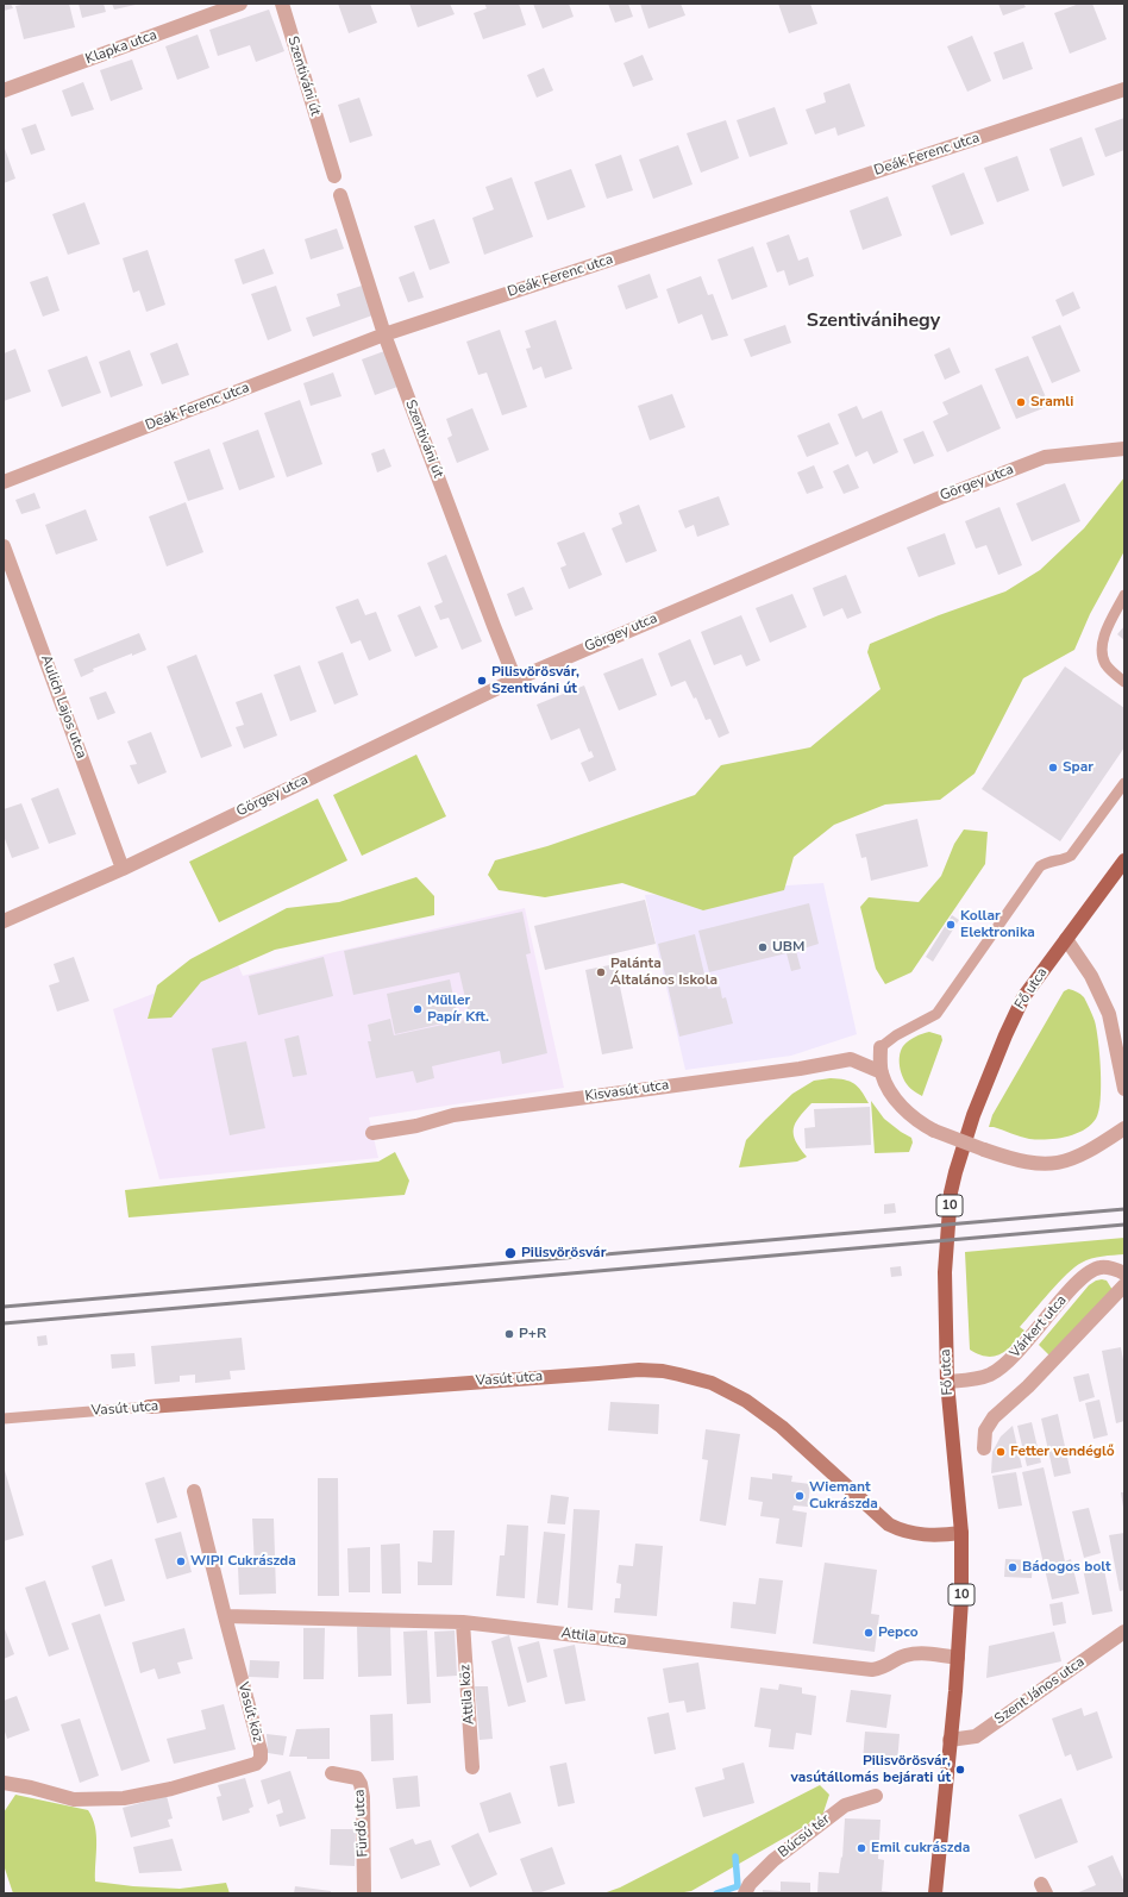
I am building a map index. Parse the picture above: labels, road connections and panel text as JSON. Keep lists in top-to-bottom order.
{
  "streets": {
    "main road": ["Fő utca", "10"],
    "street": [
      "Klapka utca",
      "Szentiváni út",
      "Deák Ferenc utca",
      "Görgey utca",
      "Aulich Lajos utca",
      "Kisvasút utca",
      "Várkert utca",
      "Vasút utca",
      "Attila utca",
      "Szent János utca",
      "Attila köz",
      "Vasút köz",
      "Fürdő utca",
      "Búcsú tér"
    ]
  },
  "crossings": [
    ["Szentiváni út", "Deák Ferenc utca"],
    ["Szentiváni út", "Görgey utca"],
    ["Görgey utca", "Aulich Lajos utca"],
    ["Fő utca", "Várkert utca"],
    ["Fő utca", "Vasút utca"],
    ["Fő utca", "Attila utca"],
    ["Fő utca", "Szent János utca"],
    ["Attila utca", "Attila köz"],
    ["Attila utca", "Vasút köz"]
  ],
  "districts": ["Szentivánihegy"],
  "places": [
    "Sramli",
    "Pilisvörösvár, Szentiváni út",
    "Spar",
    "Kollar Elektronika",
    "UBM",
    "Palánta Általános Iskola",
    "Müller Papír Kft.",
    "Pilisvörösvár",
    "P+R",
    "Fetter vendéglő",
    "Wiemant Cukrászda",
    "WIPI Cukrászda",
    "Bádogos bolt",
    "Pepco",
    "Pilisvörösvár, vasútállomás bejárati út",
    "Emil cukrászda"
  ]
}
